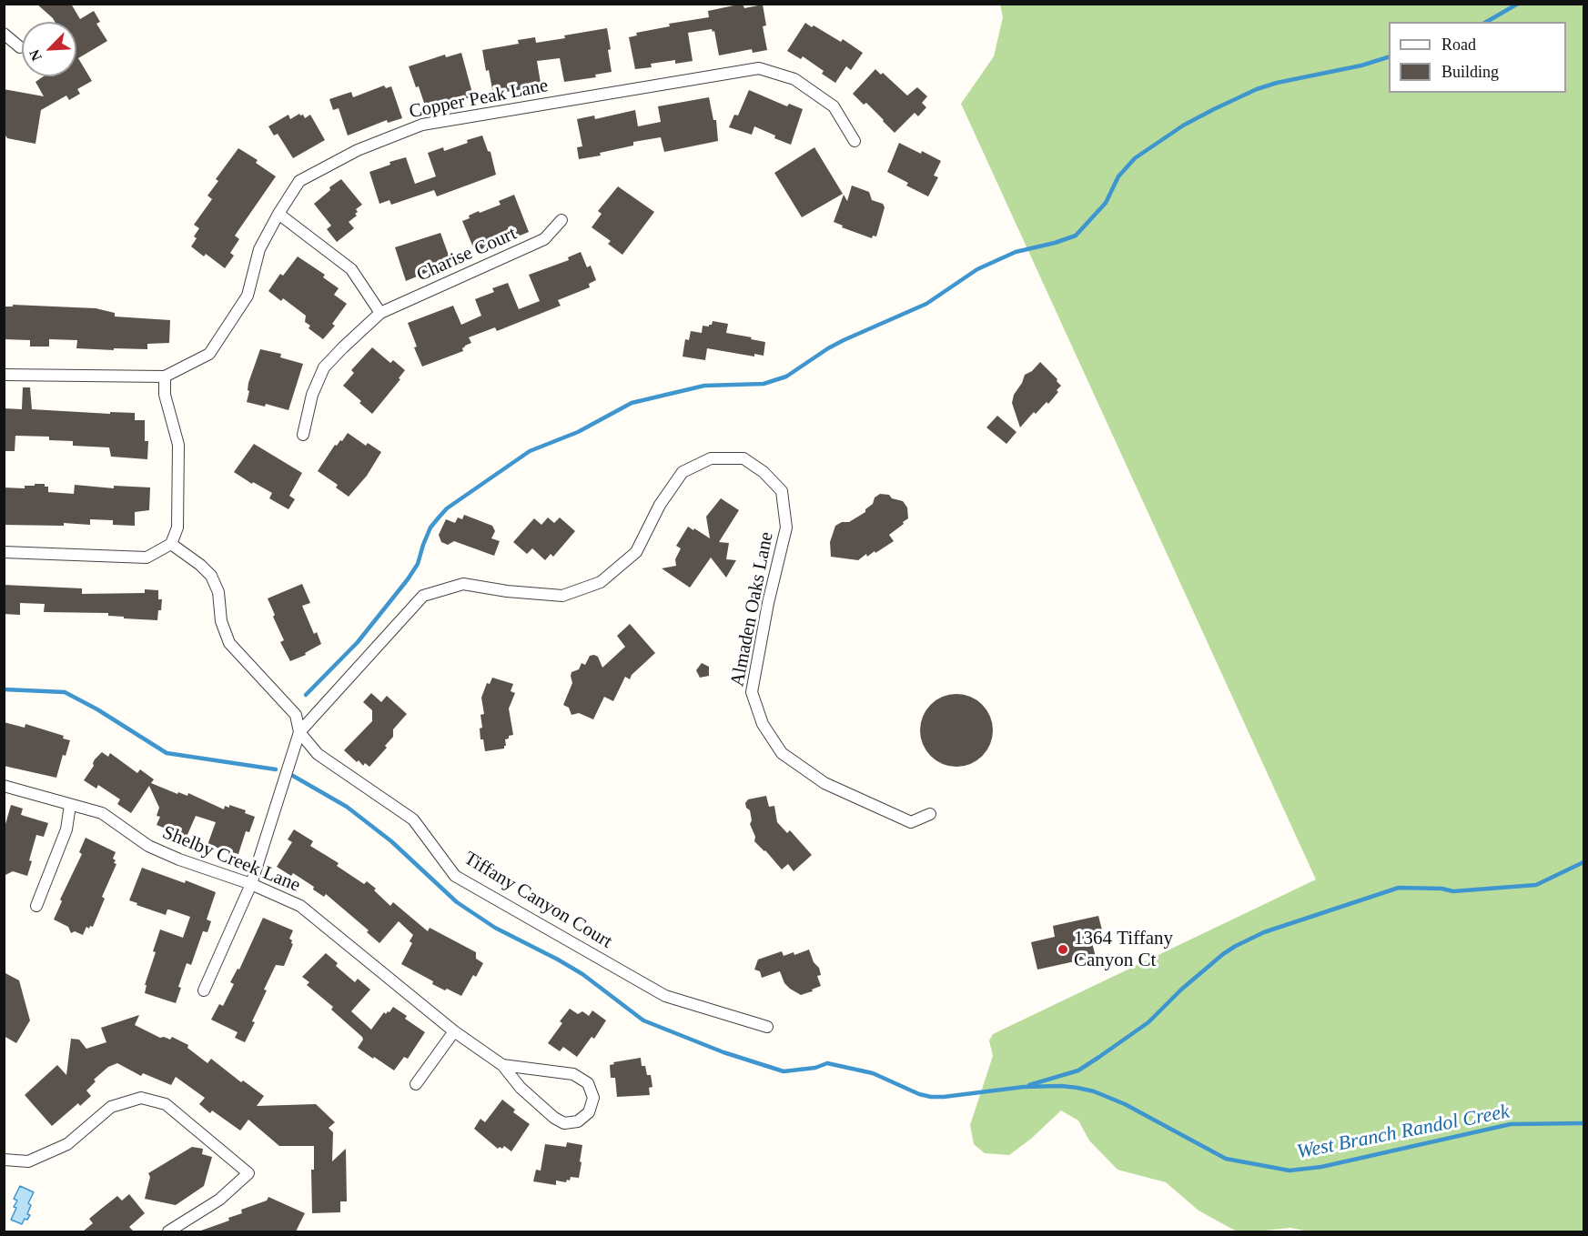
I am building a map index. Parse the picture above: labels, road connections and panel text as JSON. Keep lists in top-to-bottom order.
{
  "streets": {
    "street": [
      "Copper Peak Lane",
      "Charise Court",
      "Almaden Oaks Lane",
      "Shelby Creek Lane",
      "Tiffany Canyon Court"
    ]
  },
  "crossings": [
    ["Almaden Oaks Lane", "Tiffany Canyon Court"]
  ],
  "water": ["West Branch Randol Creek"],
  "places": ["1364 Tiffany Canyon Ct"],
  "legend": ["Road", "Building"],
  "north": "bottom left"
}
